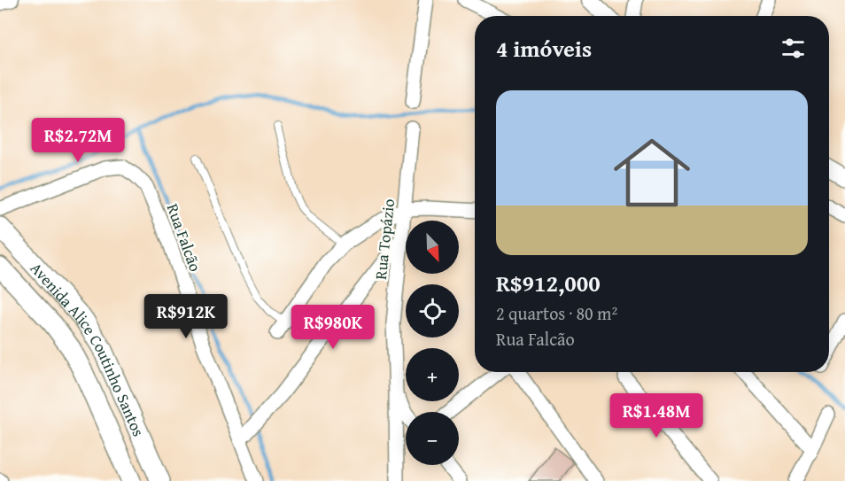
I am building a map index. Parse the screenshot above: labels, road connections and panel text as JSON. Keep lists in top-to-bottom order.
{
  "streets": {
    "main road": ["Avenida Alice Coutinho Santos"],
    "street": ["Rua Falcão", "Rua Topázio"]
  },
  "north": "bottom right",
  "page": {
    "heading": "4 imóveis",
    "list": [
      {
        "name": "R$912,000",
        "note": "2 quartos · 80 m² · Rua Falcão"
      }
    ],
    "price": [
      "R$2.72M",
      "R$912K",
      "R$980K",
      "R$1.48M"
    ],
    "map_buttons": ["+", "−"]
  }
}
